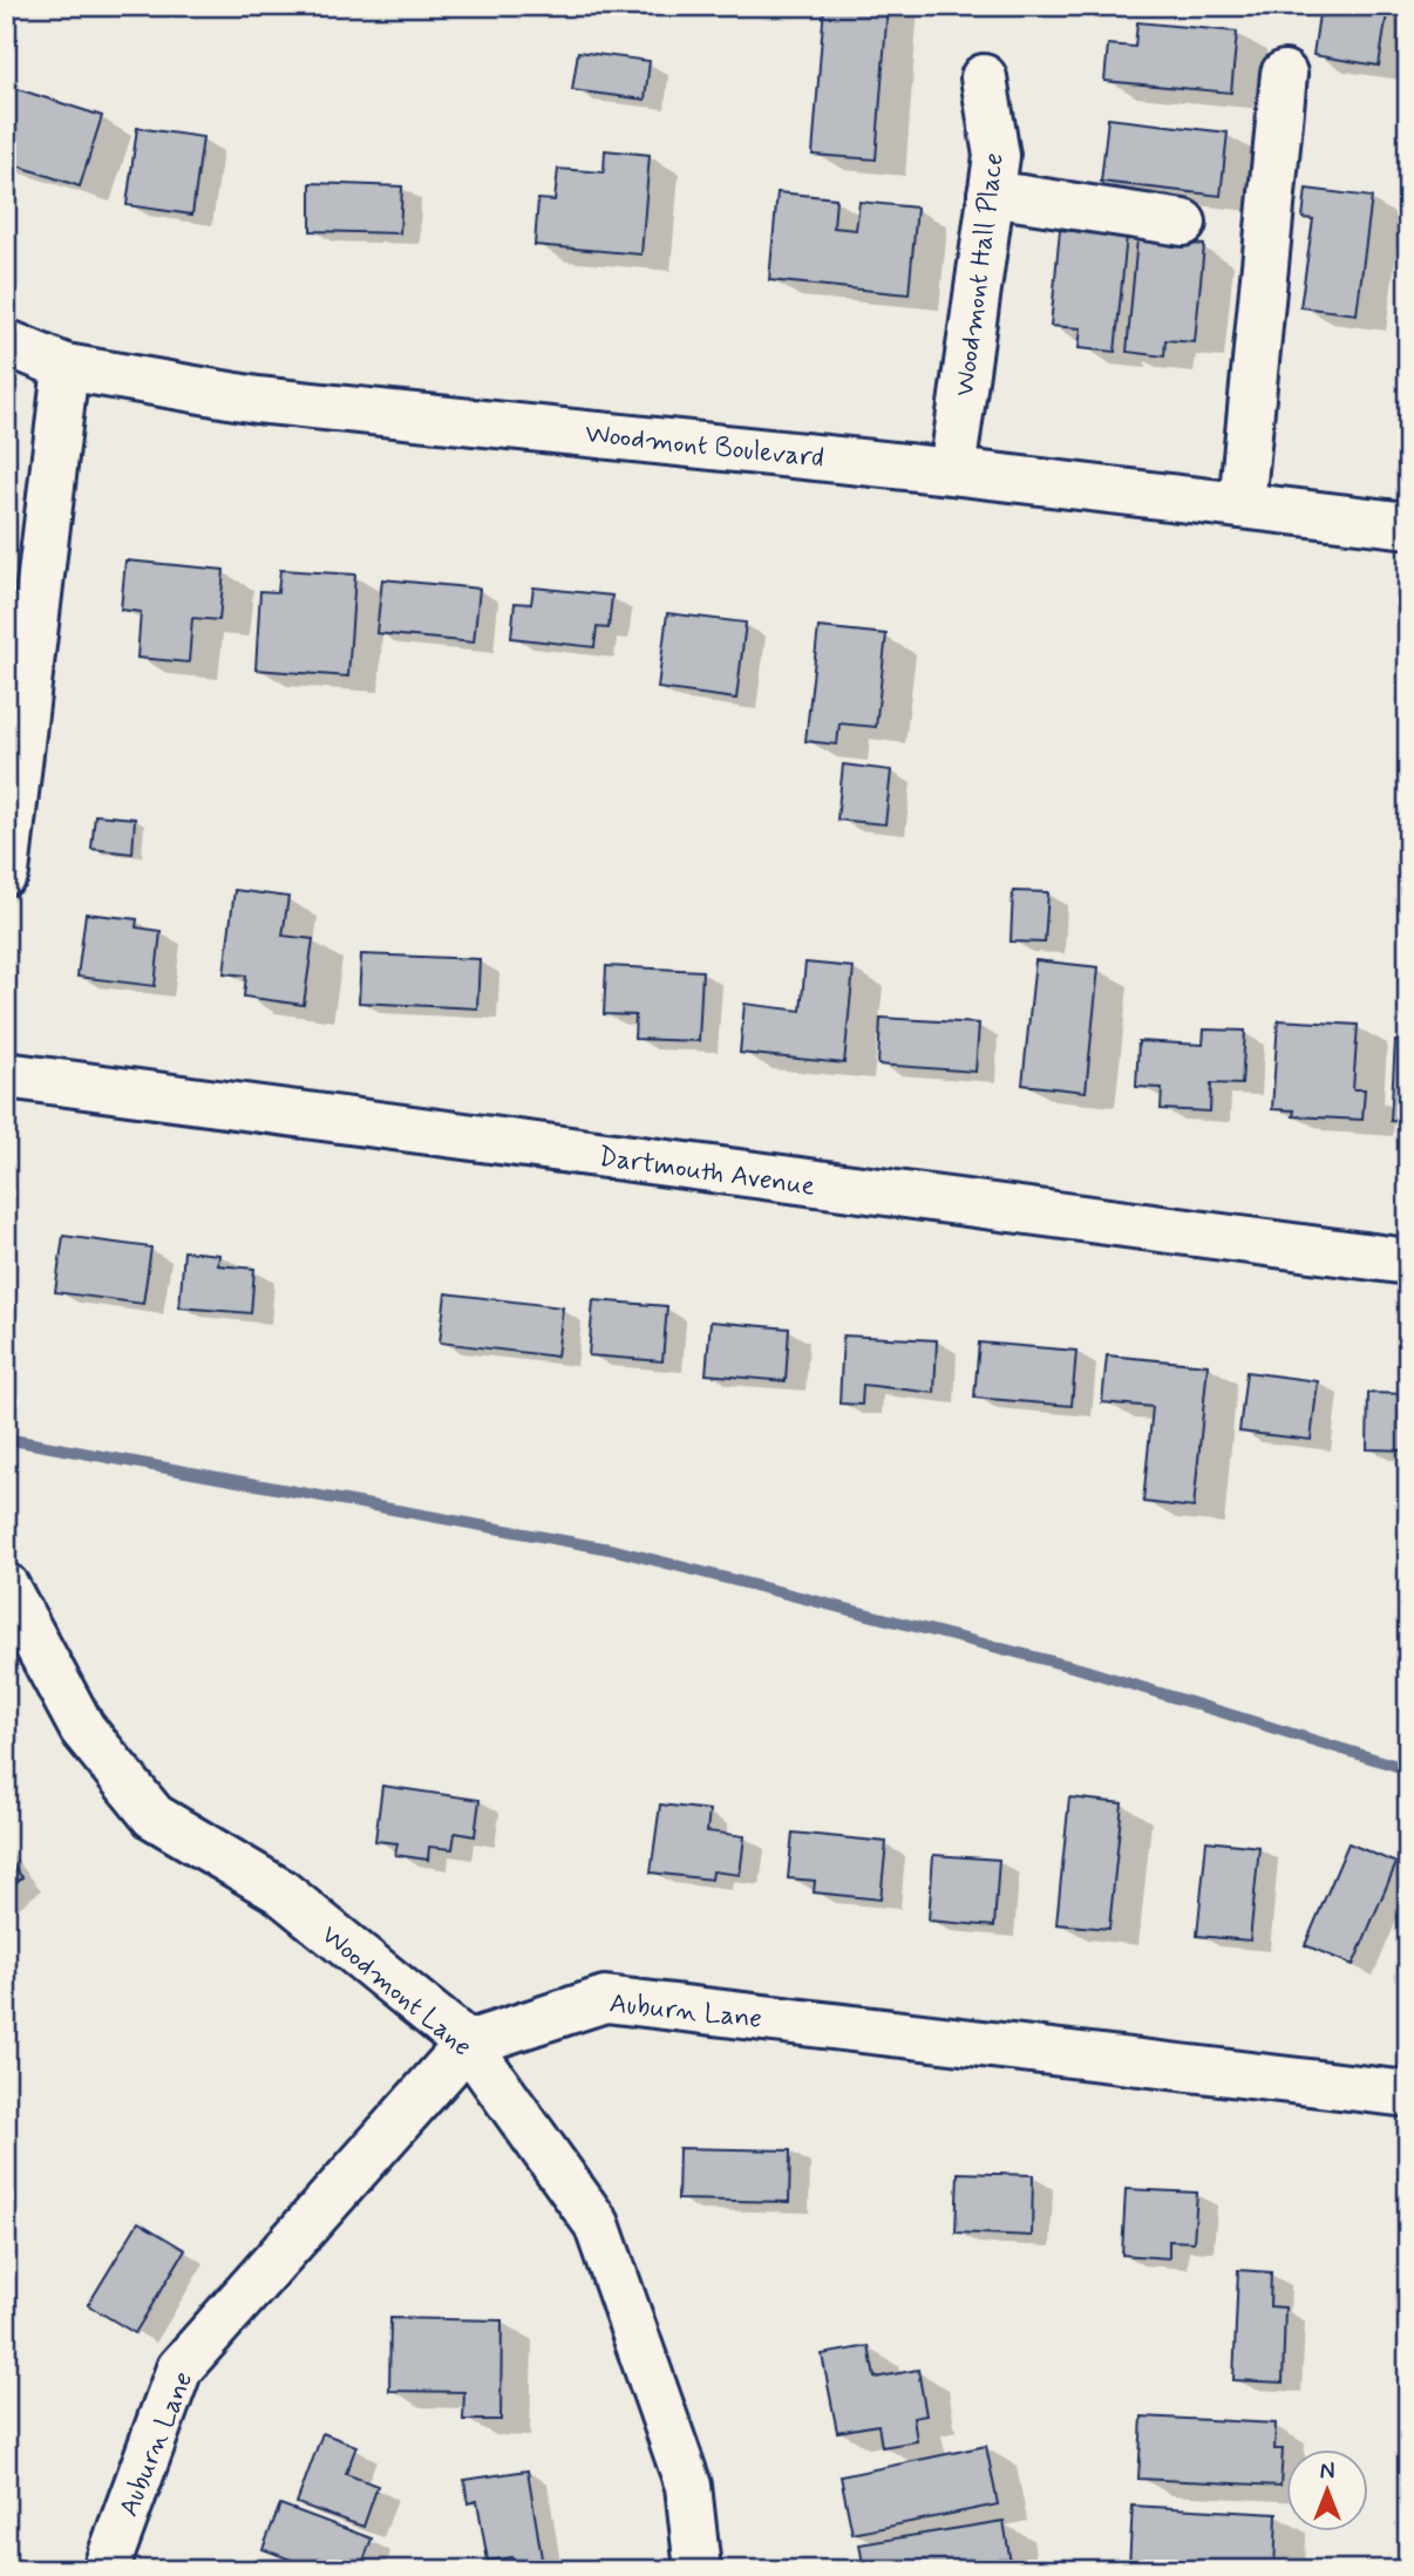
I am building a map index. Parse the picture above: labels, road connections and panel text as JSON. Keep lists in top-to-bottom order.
{
  "streets": {
    "street": [
      "Woodmont Hall Place",
      "Woodmont Boulevard",
      "Dartmouth Avenue",
      "Woodmont Lane",
      "Auburn Lane"
    ]
  },
  "crossings": [
    ["Woodmont Hall Place", "Woodmont Boulevard"],
    ["Woodmont Lane", "Auburn Lane"]
  ],
  "north": "top"
}
